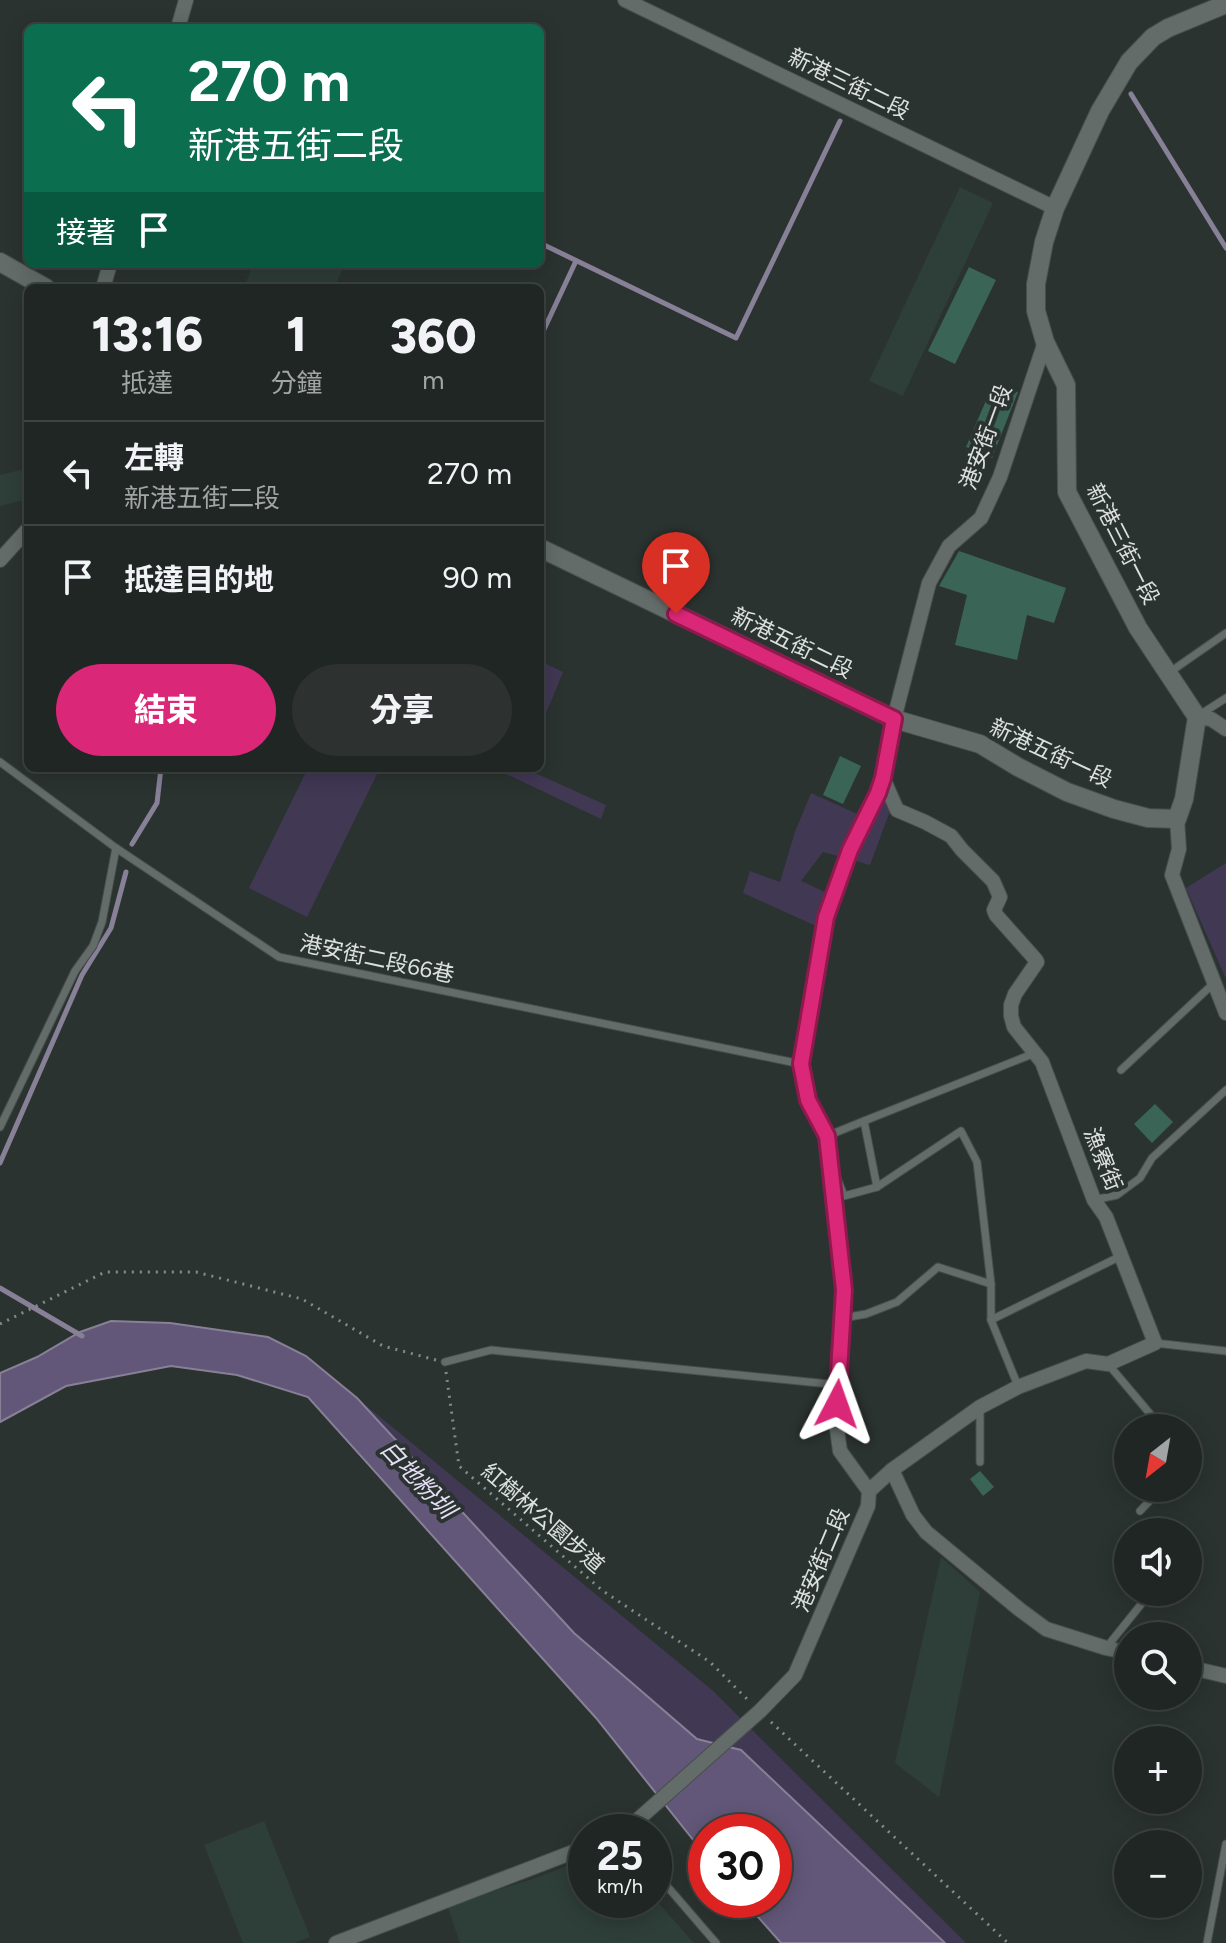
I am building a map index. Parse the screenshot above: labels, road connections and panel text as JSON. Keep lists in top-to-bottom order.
{
  "streets": {
    "street": [
      "新港三街二段",
      "港安街一段",
      "新港三街一段",
      "新港五街二段",
      "新港五街一段",
      "漁寮街",
      "港安街二段"
    ],
    "lane": ["港安街二段66巷"],
    "path": ["紅樹林公園步道"]
  },
  "crossings": [
    ["新港三街二段", "新港三街一段"],
    ["港安街一段", "新港三街一段"],
    ["港安街一段", "新港五街二段"],
    ["港安街一段", "新港五街一段"],
    ["港安街一段", "港安街二段"],
    ["新港五街二段", "新港五街一段"],
    ["新港五街二段", "港安街二段"],
    ["新港五街一段", "港安街二段"],
    ["港安街二段66巷", "港安街二段"],
    ["漁寮街", "港安街二段"],
    ["紅樹林公園步道", "港安街二段"]
  ],
  "water": ["白地粉圳"],
  "north": "bottom left",
  "page": {
    "turn": ["270 m", "新港五街二段"],
    "then": "接著",
    "eta": [
      "13:16",
      "抵達",
      "1",
      "分鐘",
      "360",
      "m"
    ],
    "list": [
      {
        "name": "左轉",
        "note": "新港五街二段",
        "value": "270 m"
      },
      {
        "name": "抵達目的地",
        "value": "90 m"
      }
    ],
    "buttons": ["結束", "分享"],
    "map_buttons": ["+", "−"],
    "speed": "25 km/h",
    "limit": "30"
  }
}
